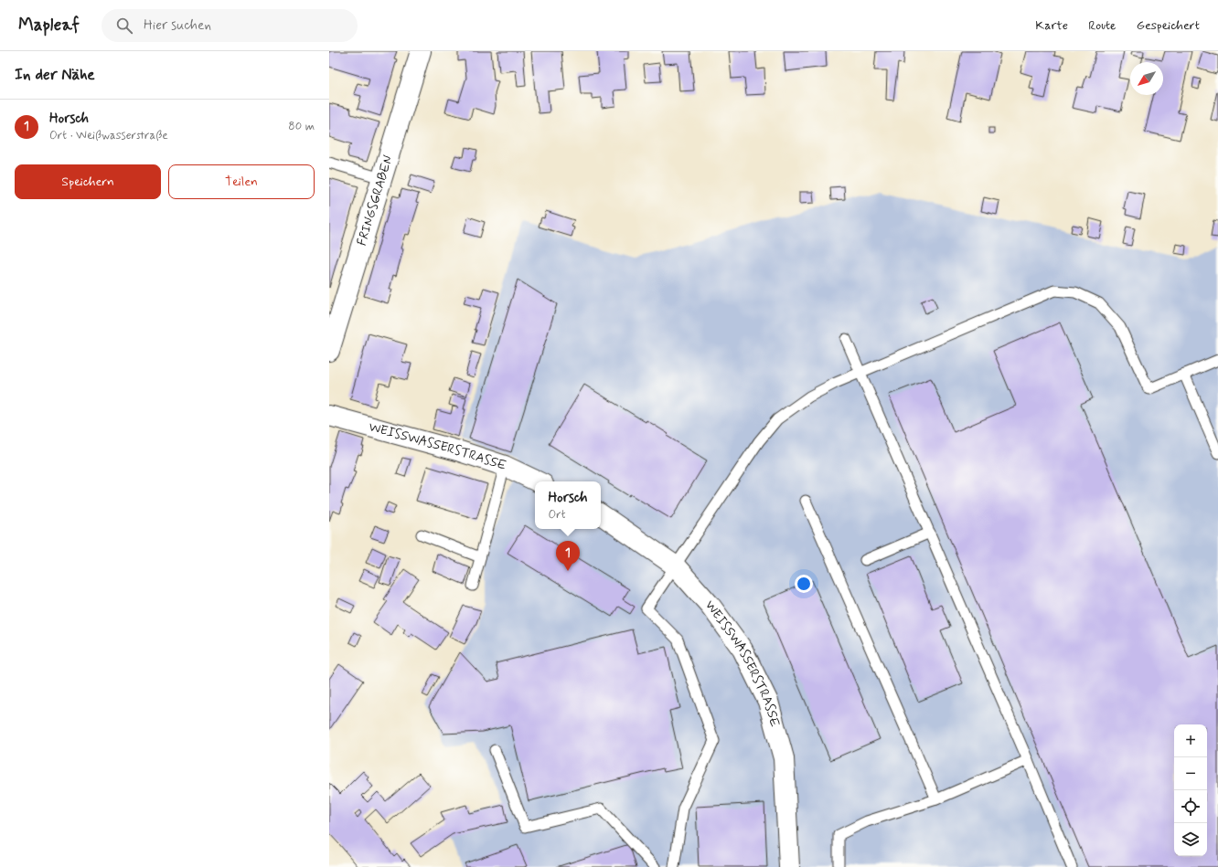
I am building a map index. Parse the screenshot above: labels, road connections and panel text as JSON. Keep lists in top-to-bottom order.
{
  "streets": {
    "street": ["FRINGSGRABEN", "WEISSWASSERSTRASSE"]
  },
  "north": "bottom left",
  "page": {
    "header": "Mapleaf",
    "search": "Hier suchen",
    "nav": ["Karte", "Route", "Gespeichert"],
    "heading": "In der Nähe",
    "list": [
      {
        "mark": "1",
        "name": "Horsch",
        "note": "Ort · Weißwasserstraße",
        "value": "80 m"
      }
    ],
    "buttons": ["Speichern", "Teilen"],
    "popup": ["Horsch", "Ort"],
    "pins": "1",
    "map_buttons": ["+", "−"]
  }
}
